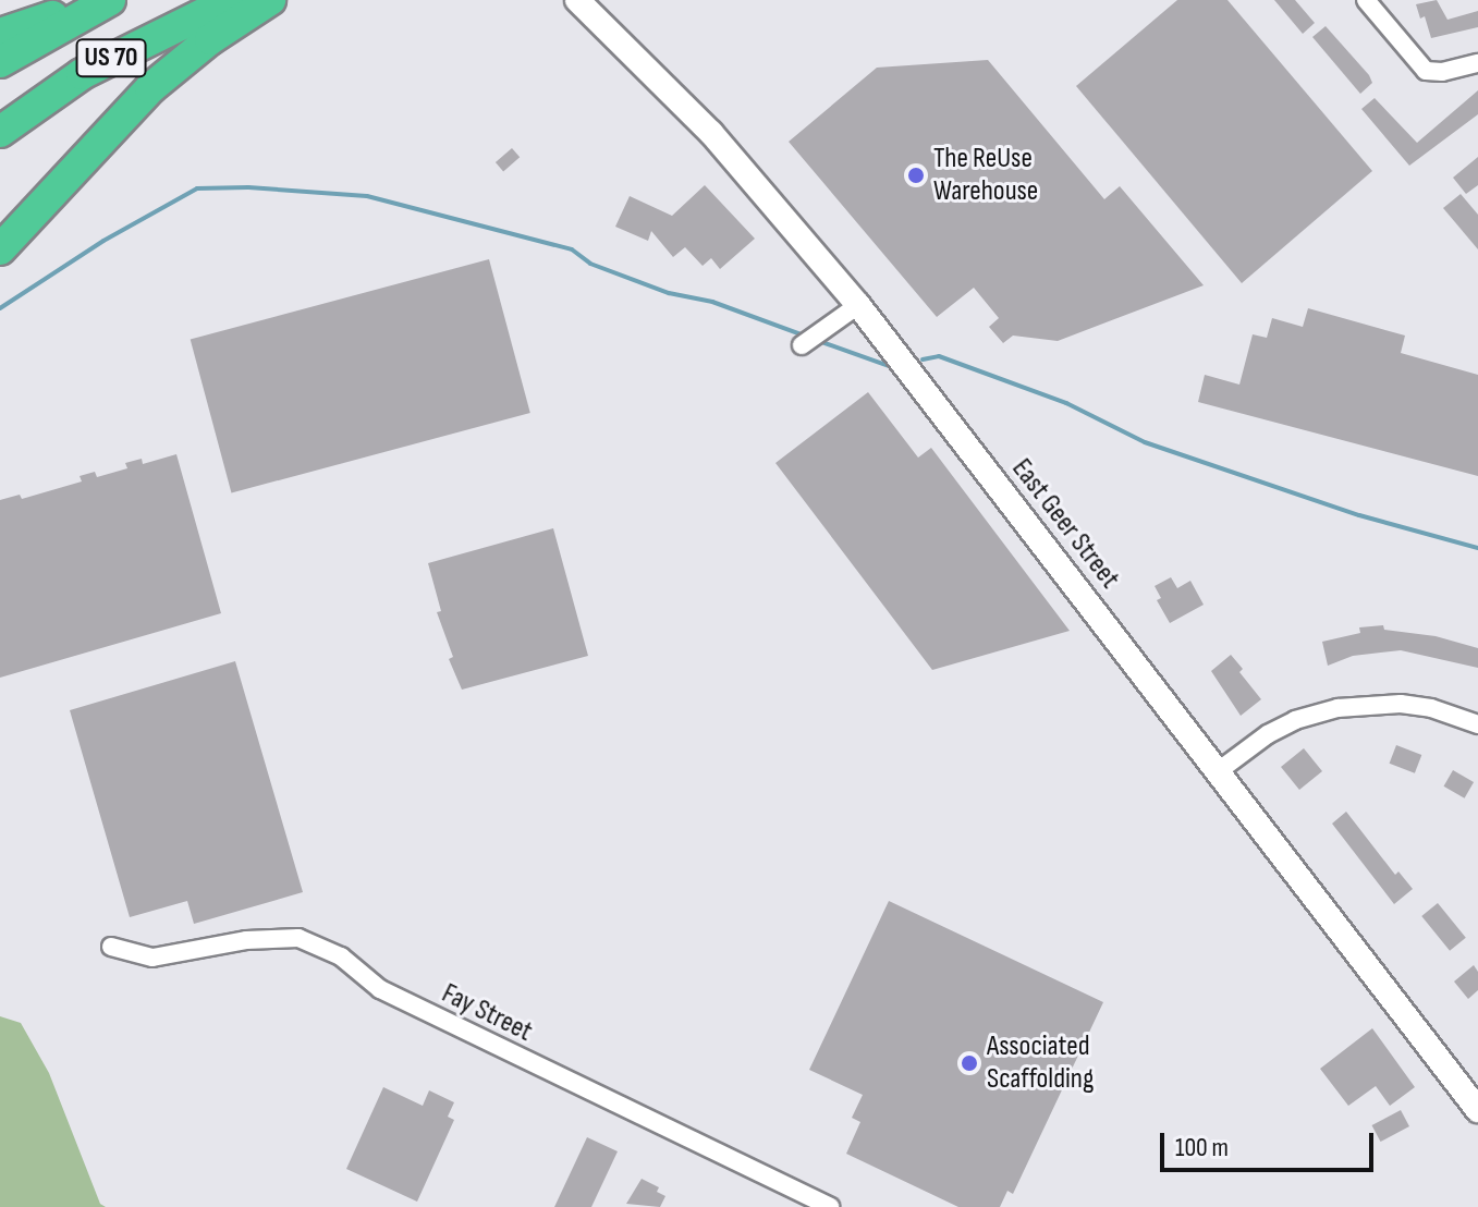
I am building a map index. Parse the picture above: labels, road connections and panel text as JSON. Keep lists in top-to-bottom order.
{
  "streets": {
    "highway": ["US 70"],
    "main road": ["East Geer Street"],
    "street": ["Fay Street"]
  },
  "places": ["The ReUse Warehouse", "Associated Scaffolding"],
  "scale_bar": "100 m"
}
